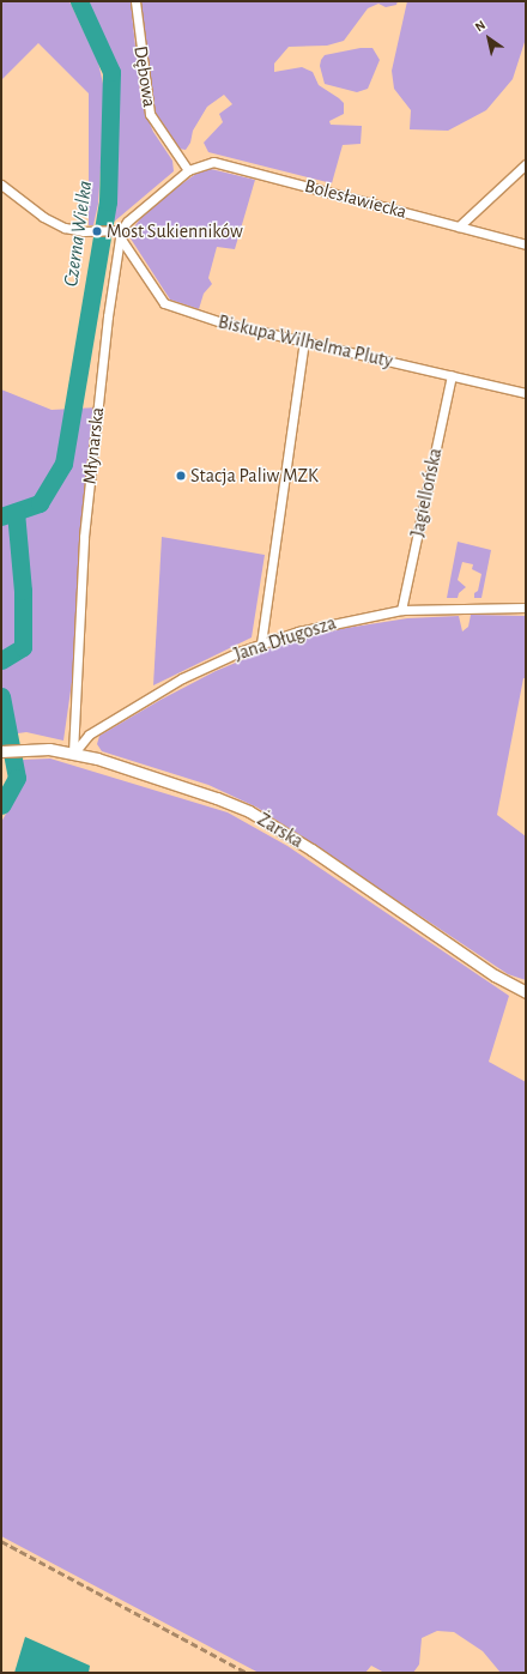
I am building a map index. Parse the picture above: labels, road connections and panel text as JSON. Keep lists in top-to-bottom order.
{
  "streets": {
    "street": [
      "Dębowa",
      "Bolesławiecka",
      "Biskupa Wilhelma Pluty",
      "Młynarska",
      "Jagiellońska",
      "Jana Długosza",
      "Żarska"
    ]
  },
  "crossings": [
    ["Dębowa", "Bolesławiecka"],
    ["Biskupa Wilhelma Pluty", "Młynarska"],
    ["Biskupa Wilhelma Pluty", "Jagiellońska"],
    ["Młynarska", "Jana Długosza"],
    ["Młynarska", "Żarska"],
    ["Jagiellońska", "Jana Długosza"],
    ["Jana Długosza", "Żarska"]
  ],
  "water": ["Czerna Wielka"],
  "places": ["Most Sukienników", "Stacja Paliw MZK"],
  "north": "top left"
}
